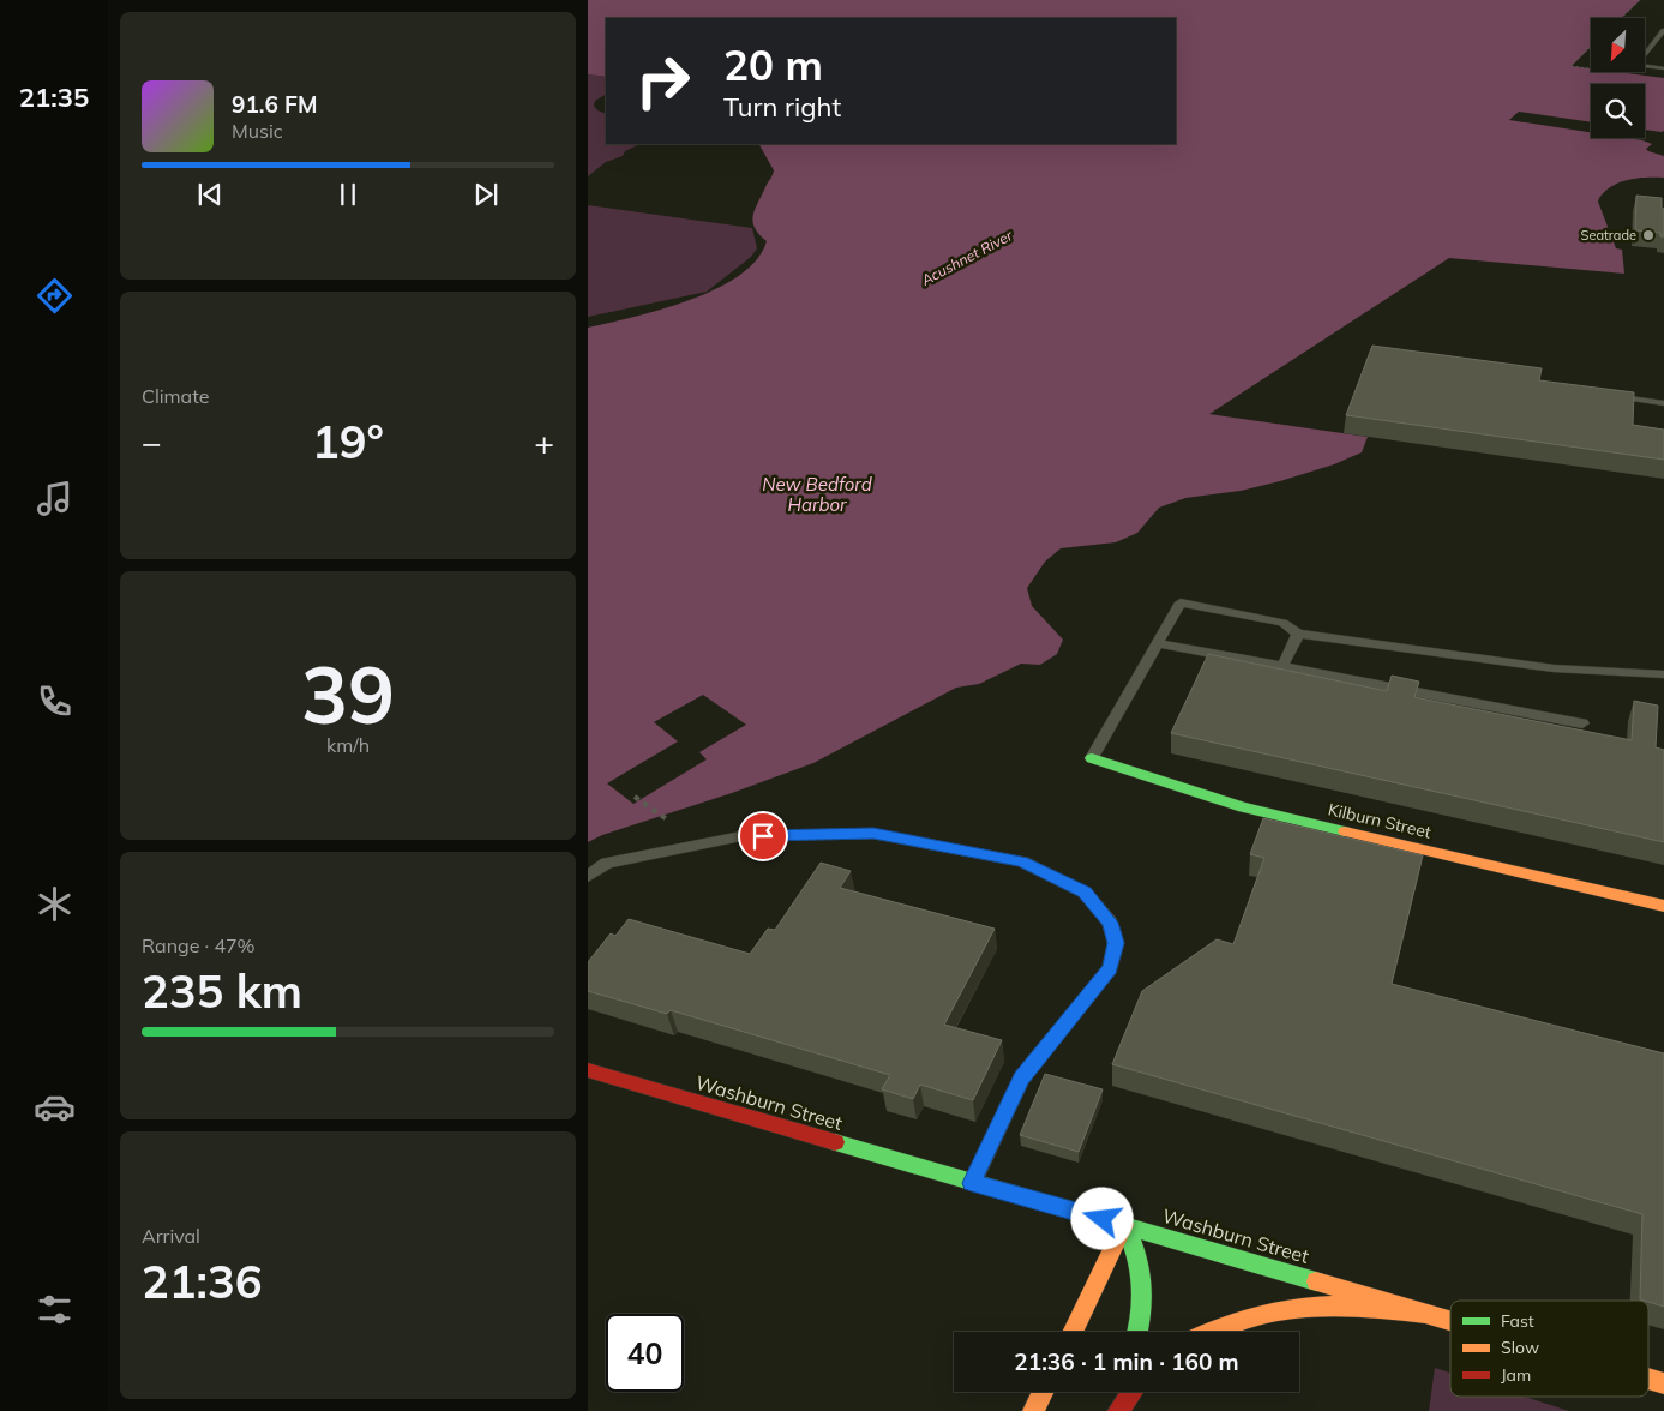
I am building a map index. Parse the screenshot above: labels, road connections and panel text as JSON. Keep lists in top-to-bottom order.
{
  "streets": {
    "main road": ["Kilburn Street", "Washburn Street"]
  },
  "water": ["Acushnet River", "New Bedford Harbor"],
  "places": ["Seatrade"],
  "legend": ["Fast", "Slow", "Jam"],
  "north": "bottom left",
  "page": {
    "tabs": "21:35",
    "turn": ["20 m", "Turn right"],
    "song": ["91.6 FM", "Music"],
    "tile": [
      "Climate",
      ["39", "km/h"],
      ["Range · 47%", "235 km"],
      ["Arrival", "21:36"]
    ],
    "heat": ["−", "19°", "+"],
    "limit": "40",
    "trip": "21:36 · 1 min · 160 m"
  }
}
